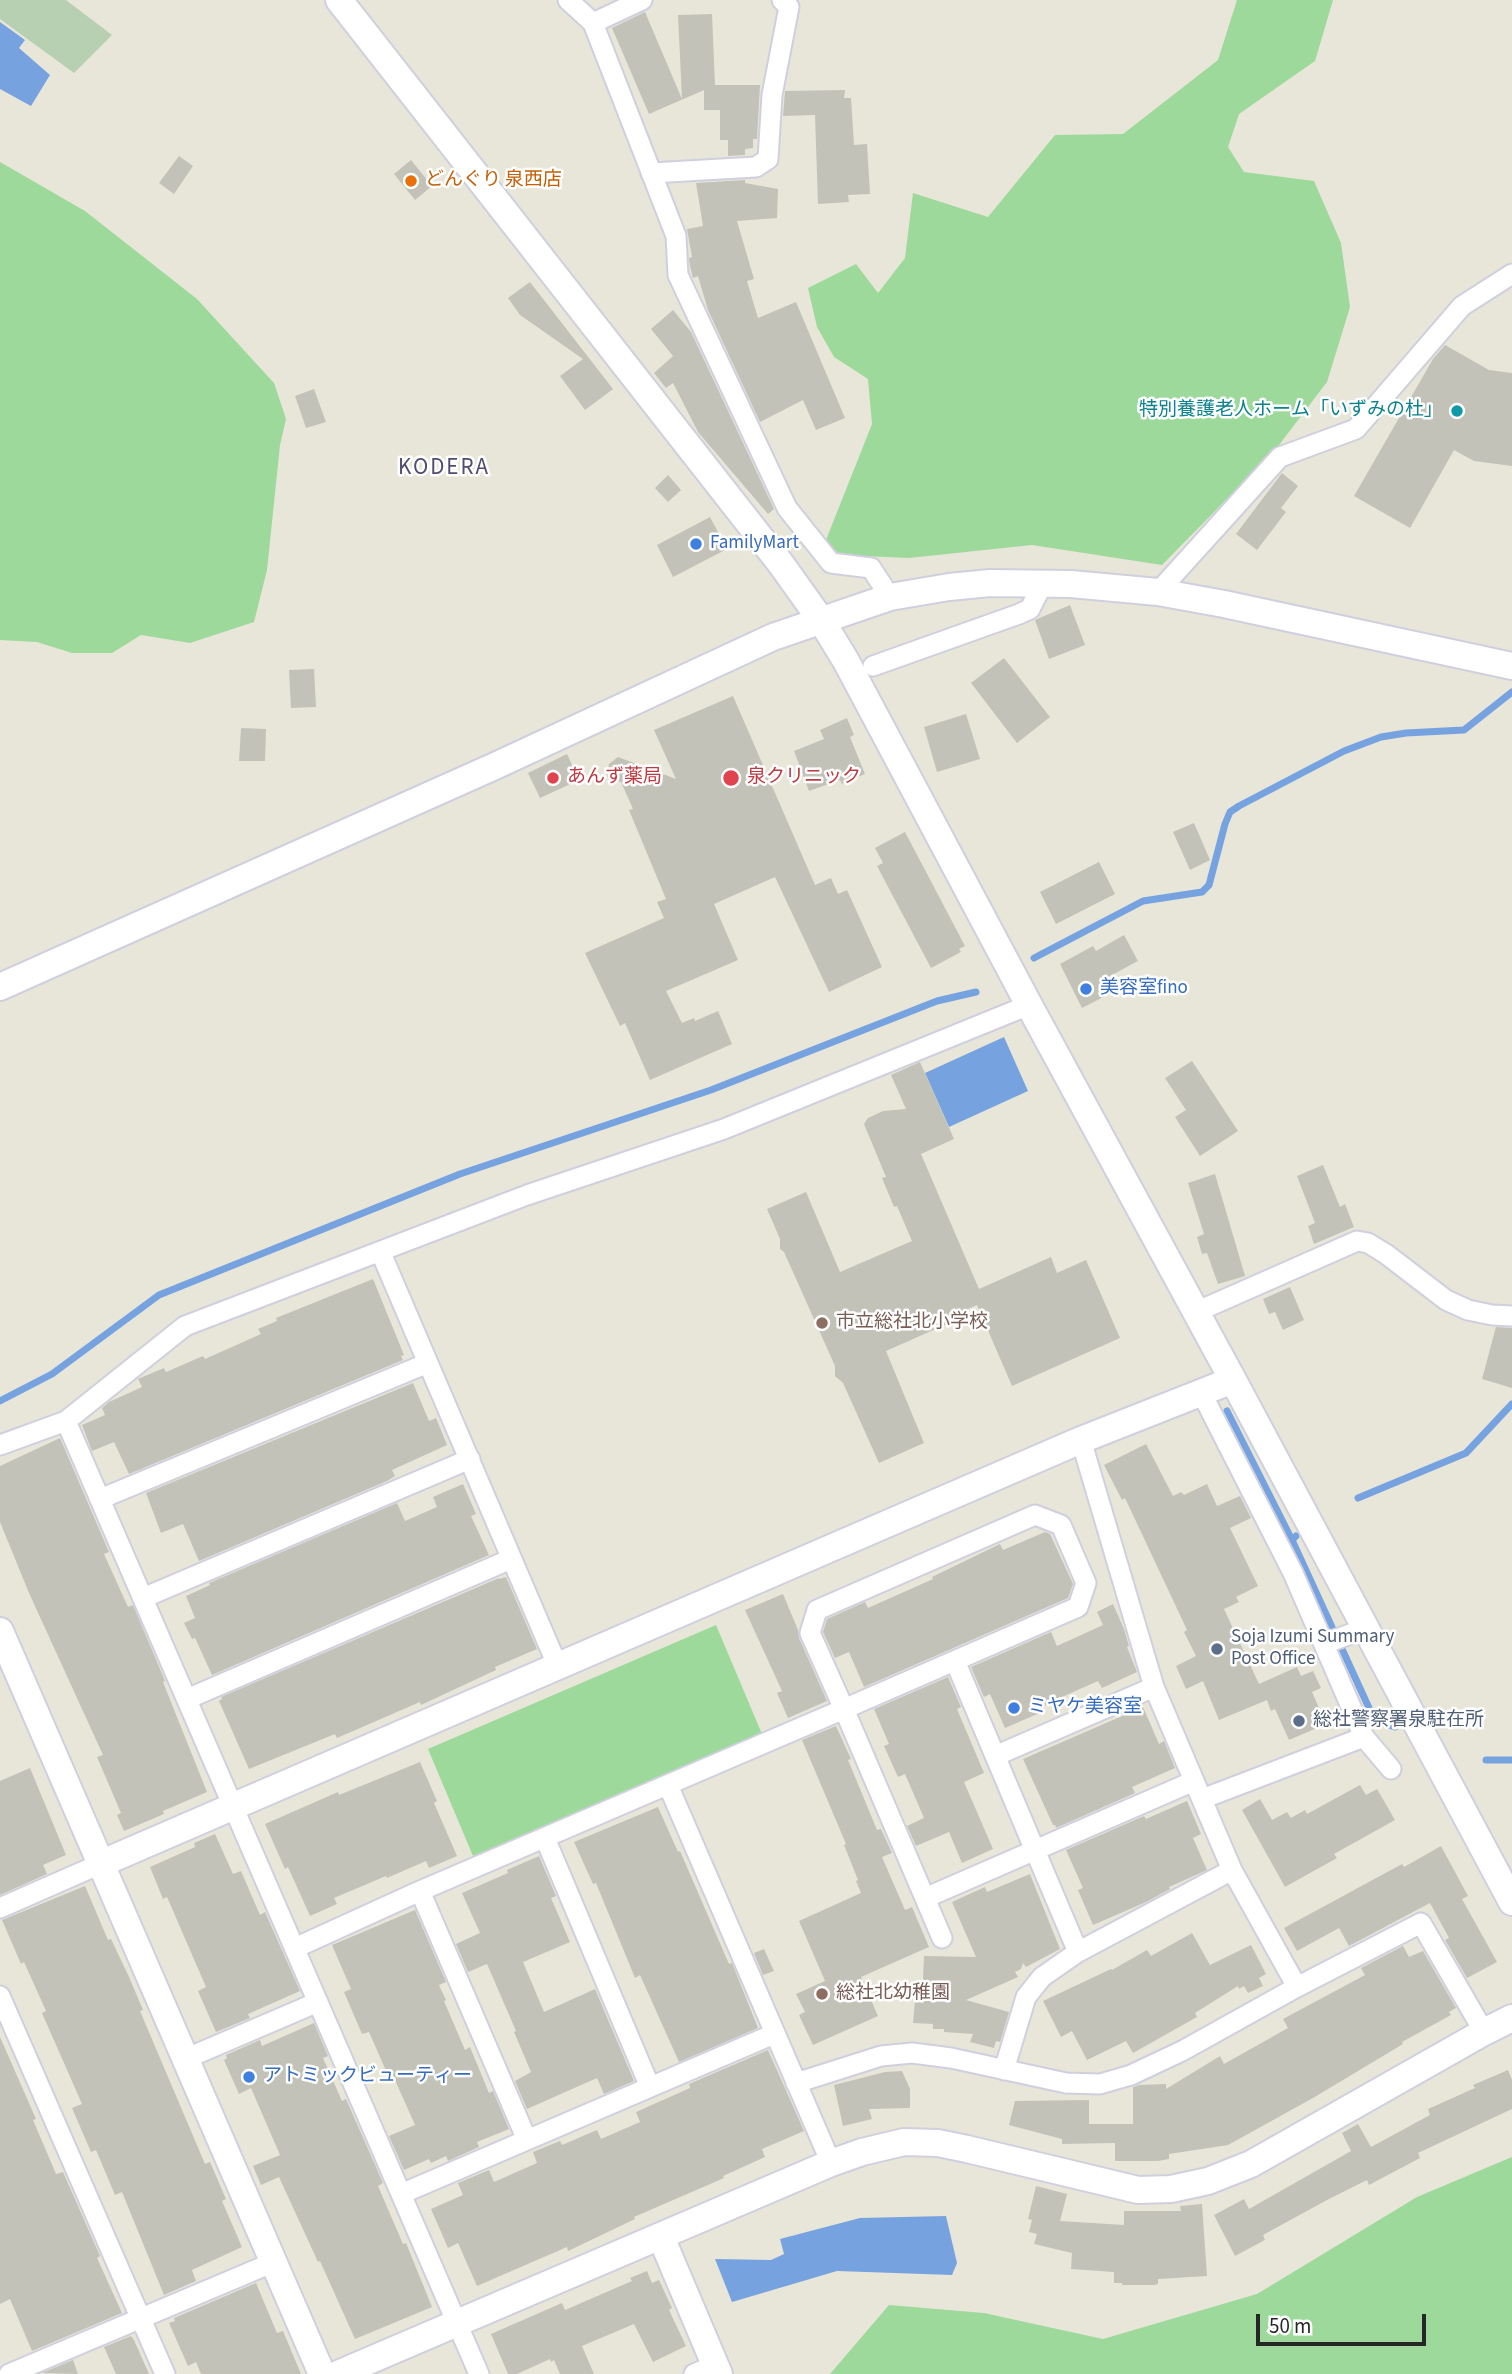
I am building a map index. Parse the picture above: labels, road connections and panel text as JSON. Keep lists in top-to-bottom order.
{
  "districts": ["KODERA"],
  "places": [
    "どんぐり 泉西店",
    "特別養護老人ホーム「いずみの杜」",
    "FamilyMart",
    "あんず薬局",
    "泉クリニック",
    "美容室fino",
    "市立総社北小学校",
    "Soja Izumi Summary Post Office",
    "ミヤケ美容室",
    "総社警察署泉駐在所",
    "総社北幼稚園",
    "アトミックビューティー"
  ],
  "scale_bar": "50 m"
}
